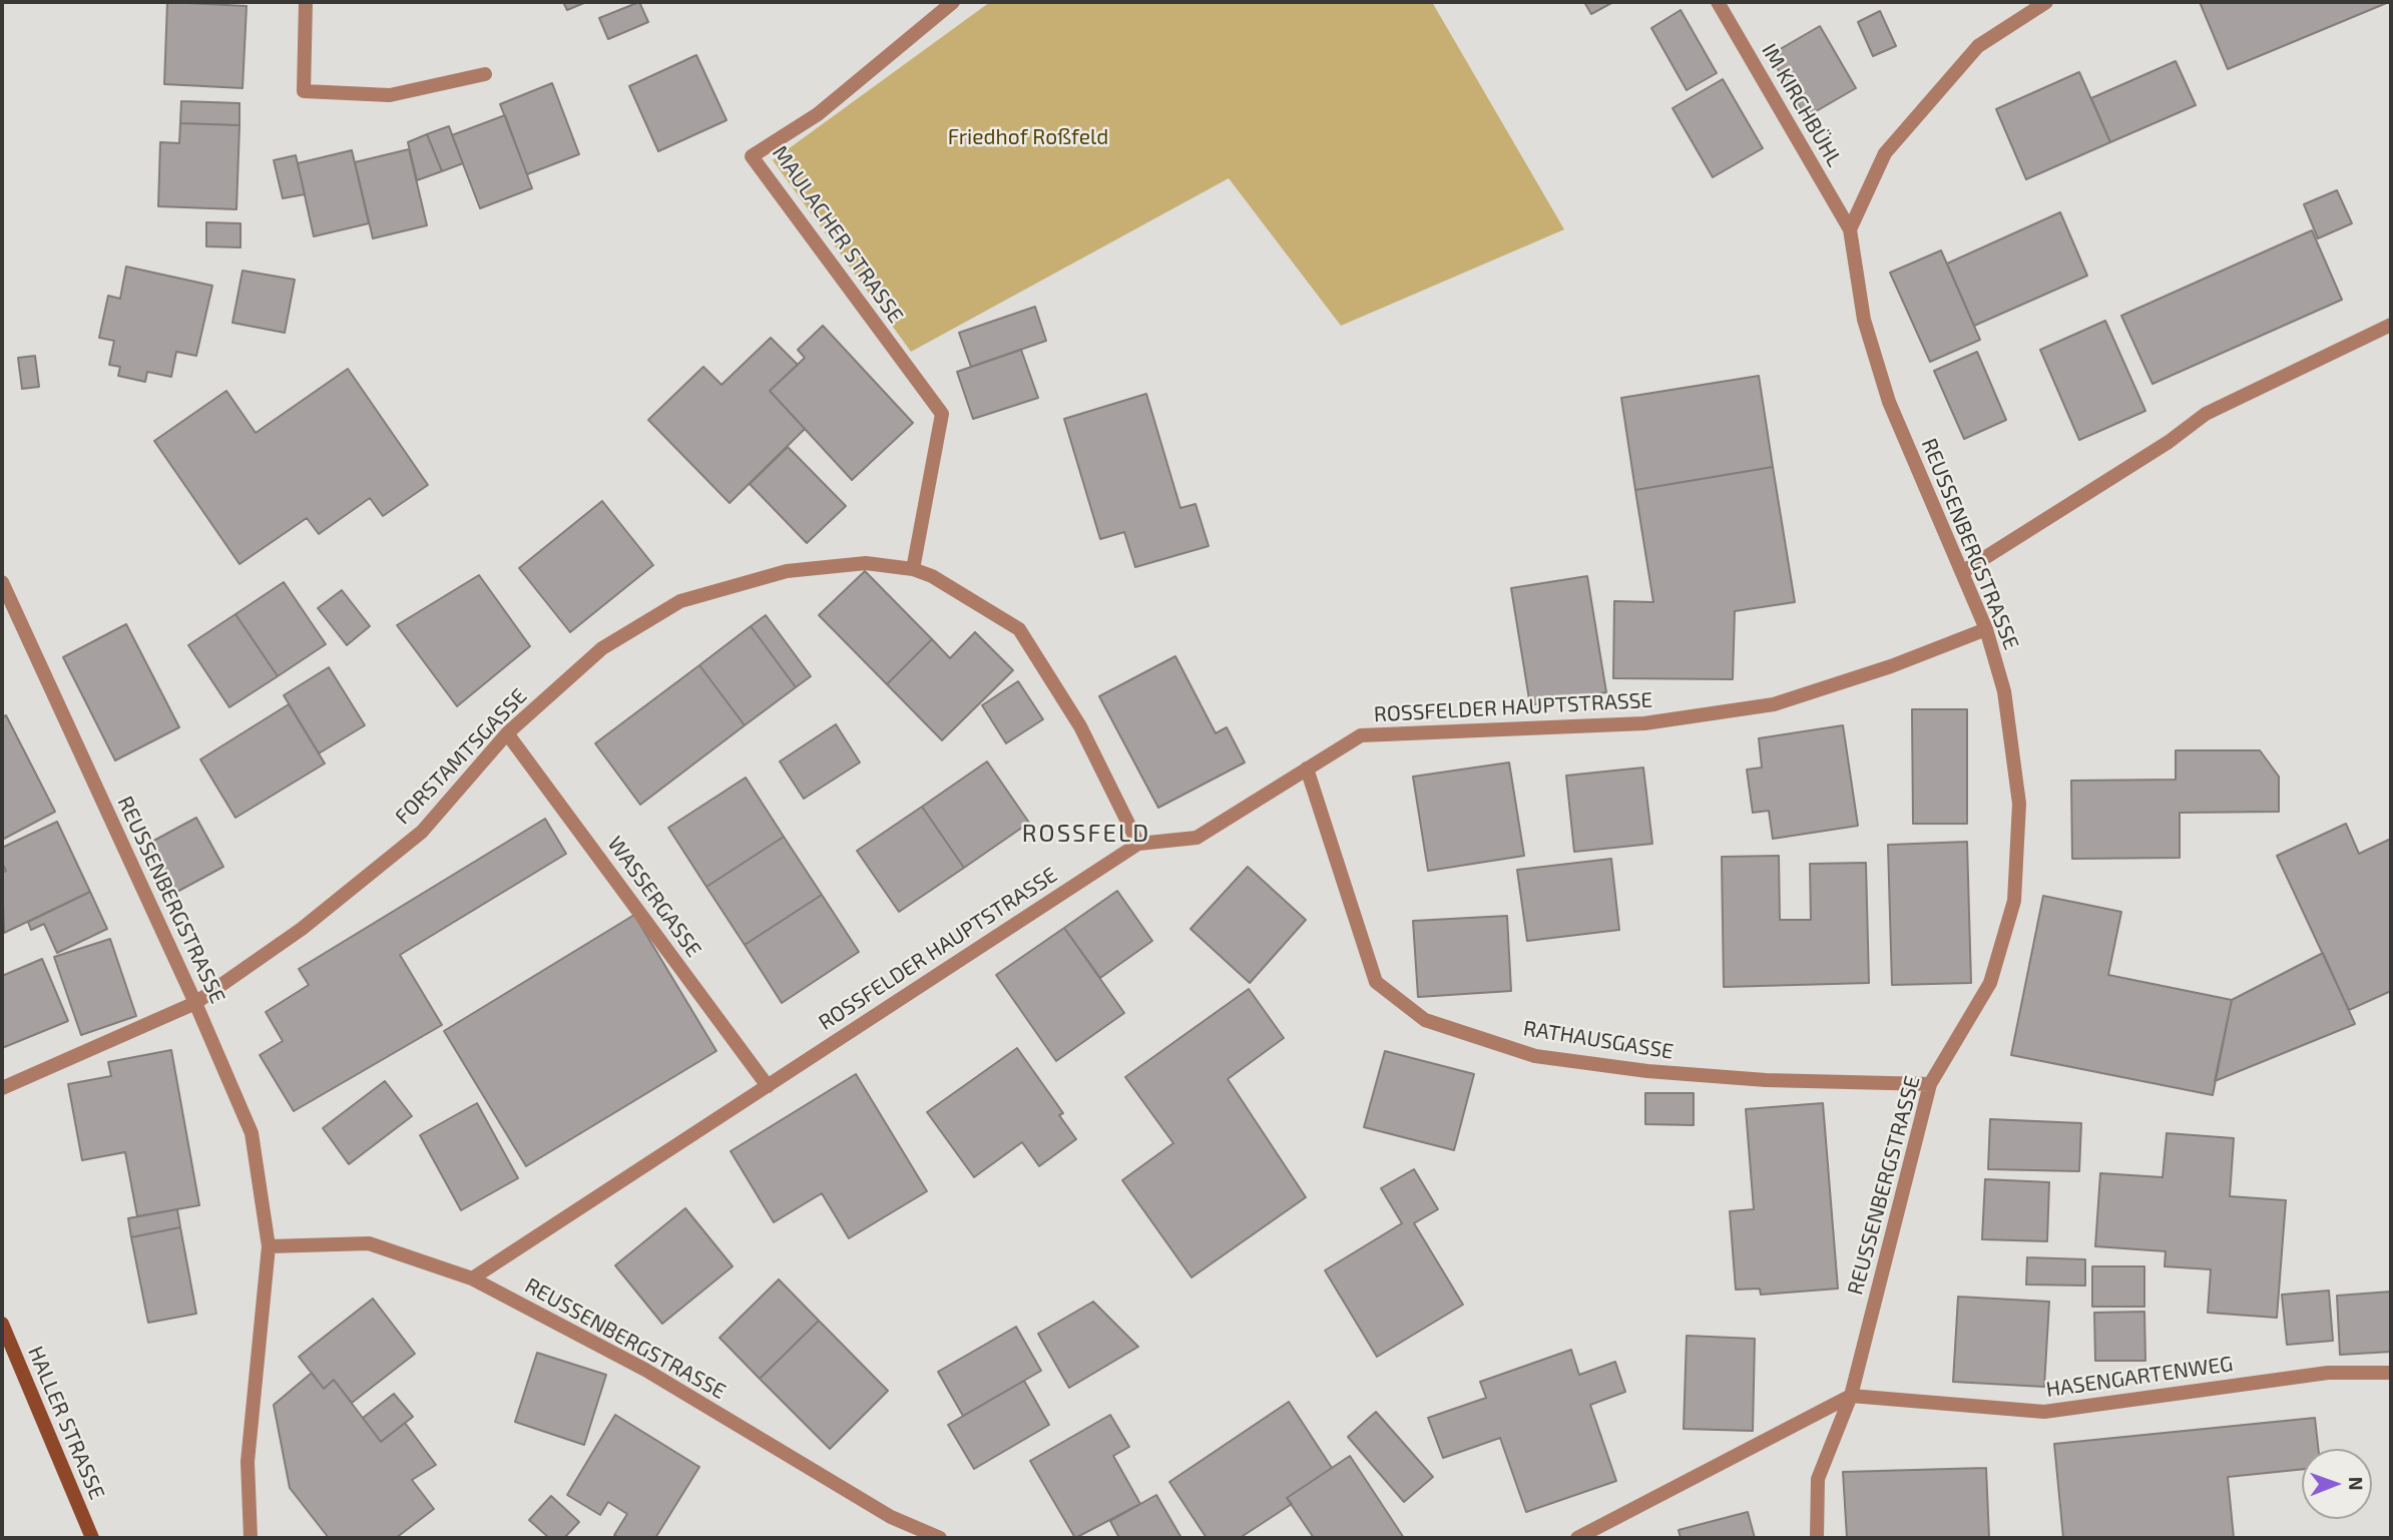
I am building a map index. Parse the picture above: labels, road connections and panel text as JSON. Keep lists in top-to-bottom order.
{
  "streets": {
    "main road": ["HALLER STRASSE"],
    "street": [
      "IM KIRCHBÜHL",
      "MAULACHER STRASSE",
      "REUSSENBERGSTRASSE",
      "ROSSFELDER HAUPTSTRASSE",
      "FORSTAMTSGASSE",
      "WASSERGASSE",
      "RATHAUSGASSE",
      "HASENGARTENWEG"
    ]
  },
  "crossings": [
    ["IM KIRCHBÜHL", "REUSSENBERGSTRASSE"],
    ["MAULACHER STRASSE", "FORSTAMTSGASSE"],
    ["REUSSENBERGSTRASSE", "ROSSFELDER HAUPTSTRASSE"],
    ["REUSSENBERGSTRASSE", "FORSTAMTSGASSE"],
    ["REUSSENBERGSTRASSE", "RATHAUSGASSE"],
    ["REUSSENBERGSTRASSE", "HASENGARTENWEG"],
    ["ROSSFELDER HAUPTSTRASSE", "FORSTAMTSGASSE"],
    ["ROSSFELDER HAUPTSTRASSE", "WASSERGASSE"],
    ["ROSSFELDER HAUPTSTRASSE", "RATHAUSGASSE"],
    ["FORSTAMTSGASSE", "WASSERGASSE"]
  ],
  "districts": ["ROSSFELD"],
  "parks": ["Friedhof Roßfeld"],
  "north": "right"
}
